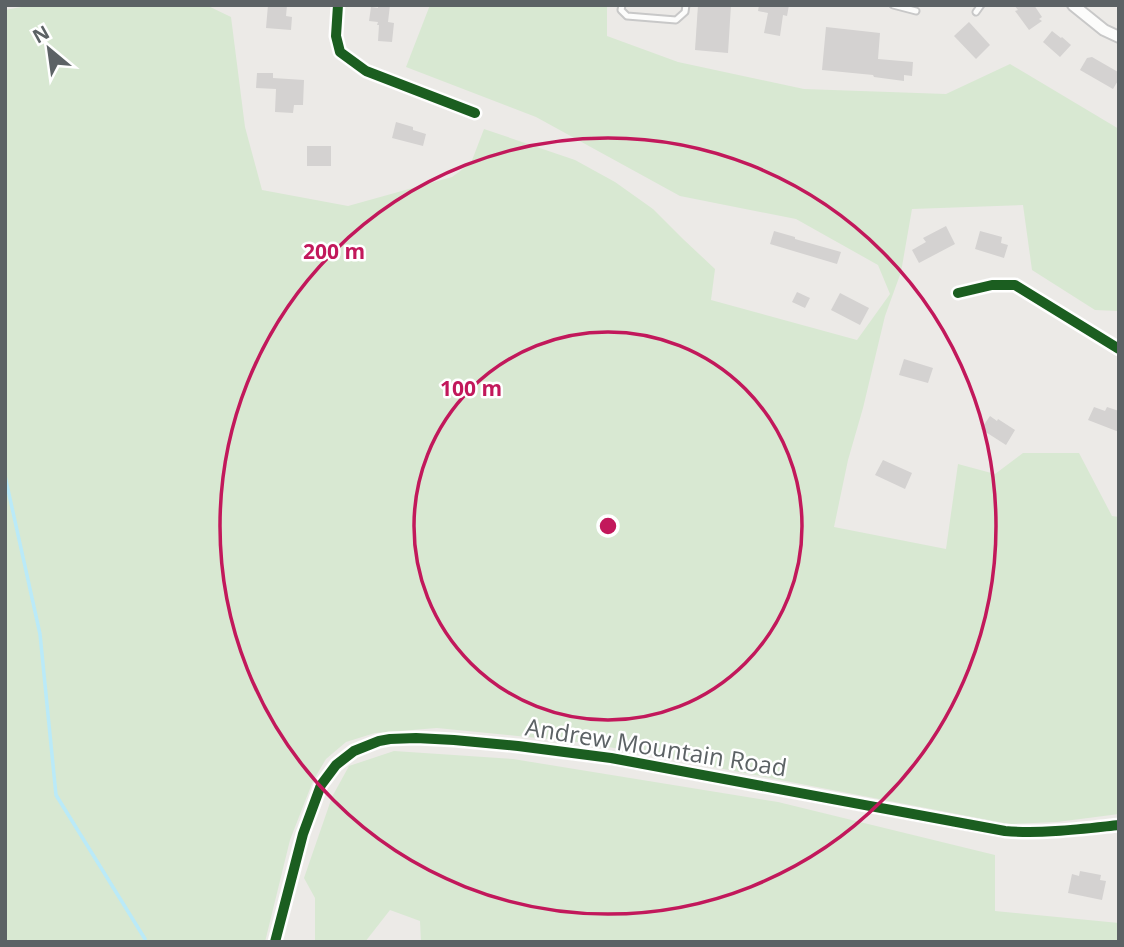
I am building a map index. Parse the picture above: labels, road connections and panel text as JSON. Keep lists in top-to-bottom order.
{
  "streets": {
    "street": ["Andrew Mountain Road"]
  },
  "north": "top left",
  "rings": ["200 m", "100 m"]
}
